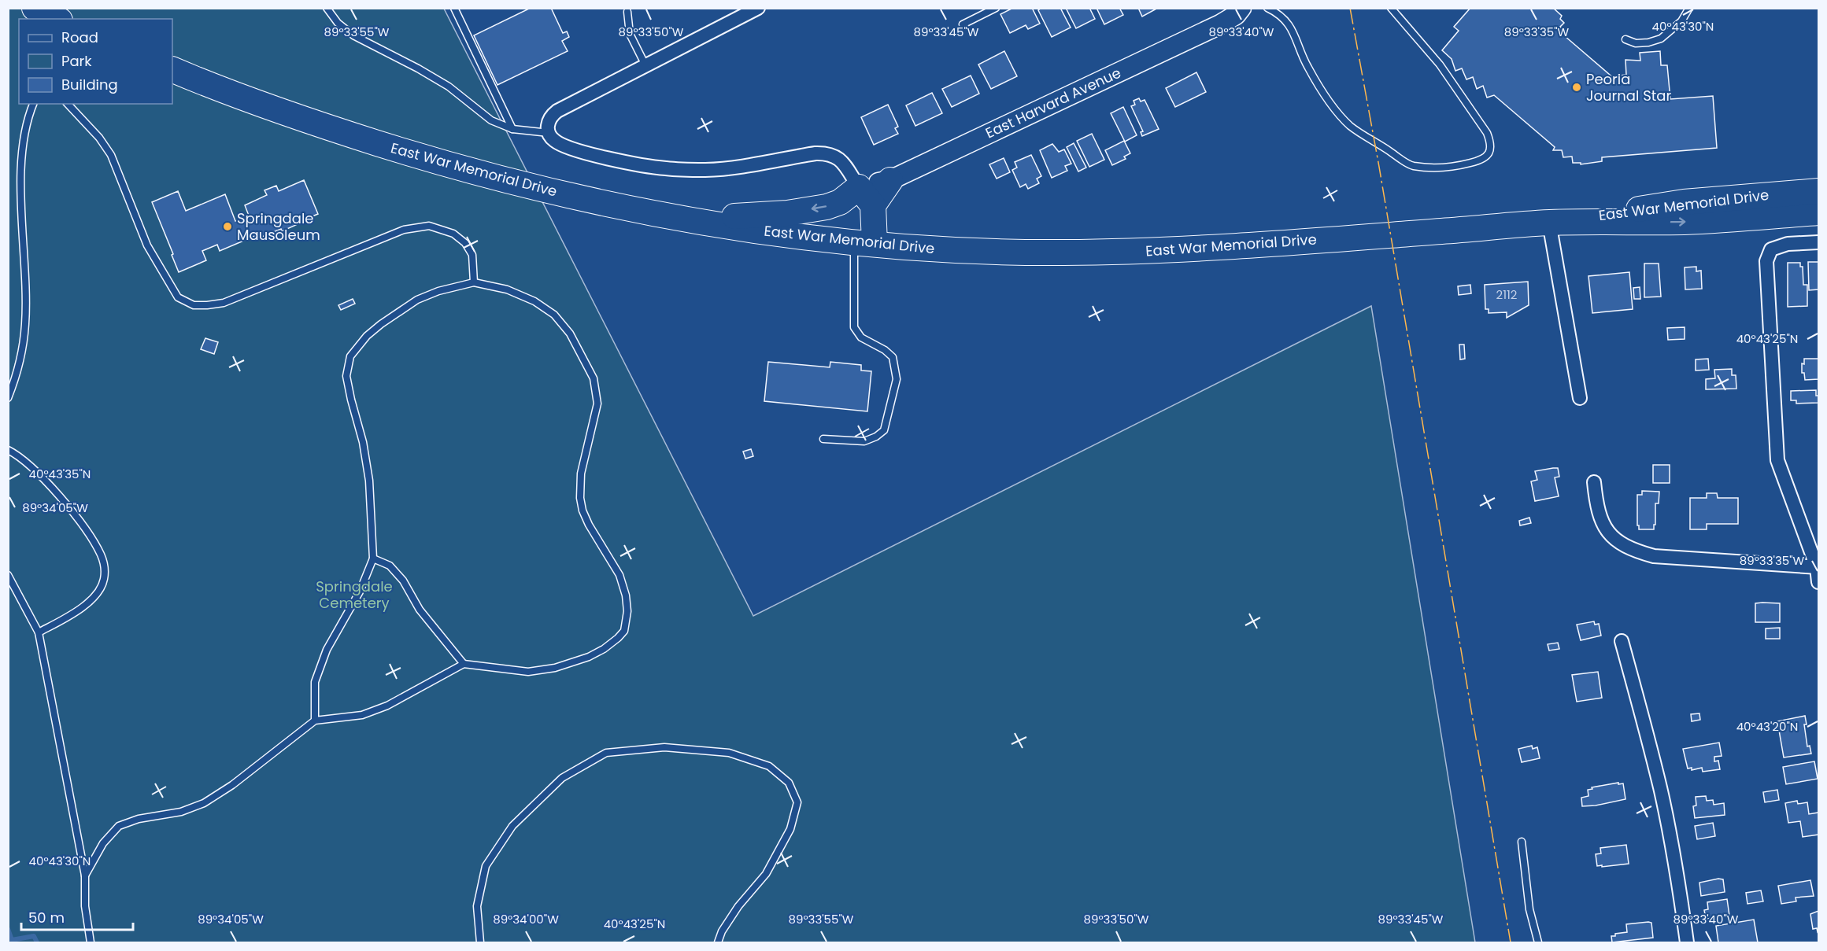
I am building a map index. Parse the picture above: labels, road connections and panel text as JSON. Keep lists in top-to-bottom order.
{
  "streets": {
    "highway": ["East War Memorial Drive"],
    "street": ["East Harvard Avenue"]
  },
  "parks": ["Springdale Cemetery"],
  "places": ["Peoria Journal Star", "Springdale Mausoleum"],
  "house_numbers": ["2112"],
  "legend": ["Road", "Park", "Building"],
  "scale_bar": "50 m",
  "coordinates": [
    "40°43'30\"N",
    "89°33'55\"W",
    "89°33'50\"W",
    "89°33'45\"W",
    "89°33'40\"W",
    "89°33'35\"W",
    "40°43'25\"N",
    "40°43'35\"N",
    "89°34'05\"W",
    "40°43'20\"N",
    "89°34'00\"W"
  ]
}
